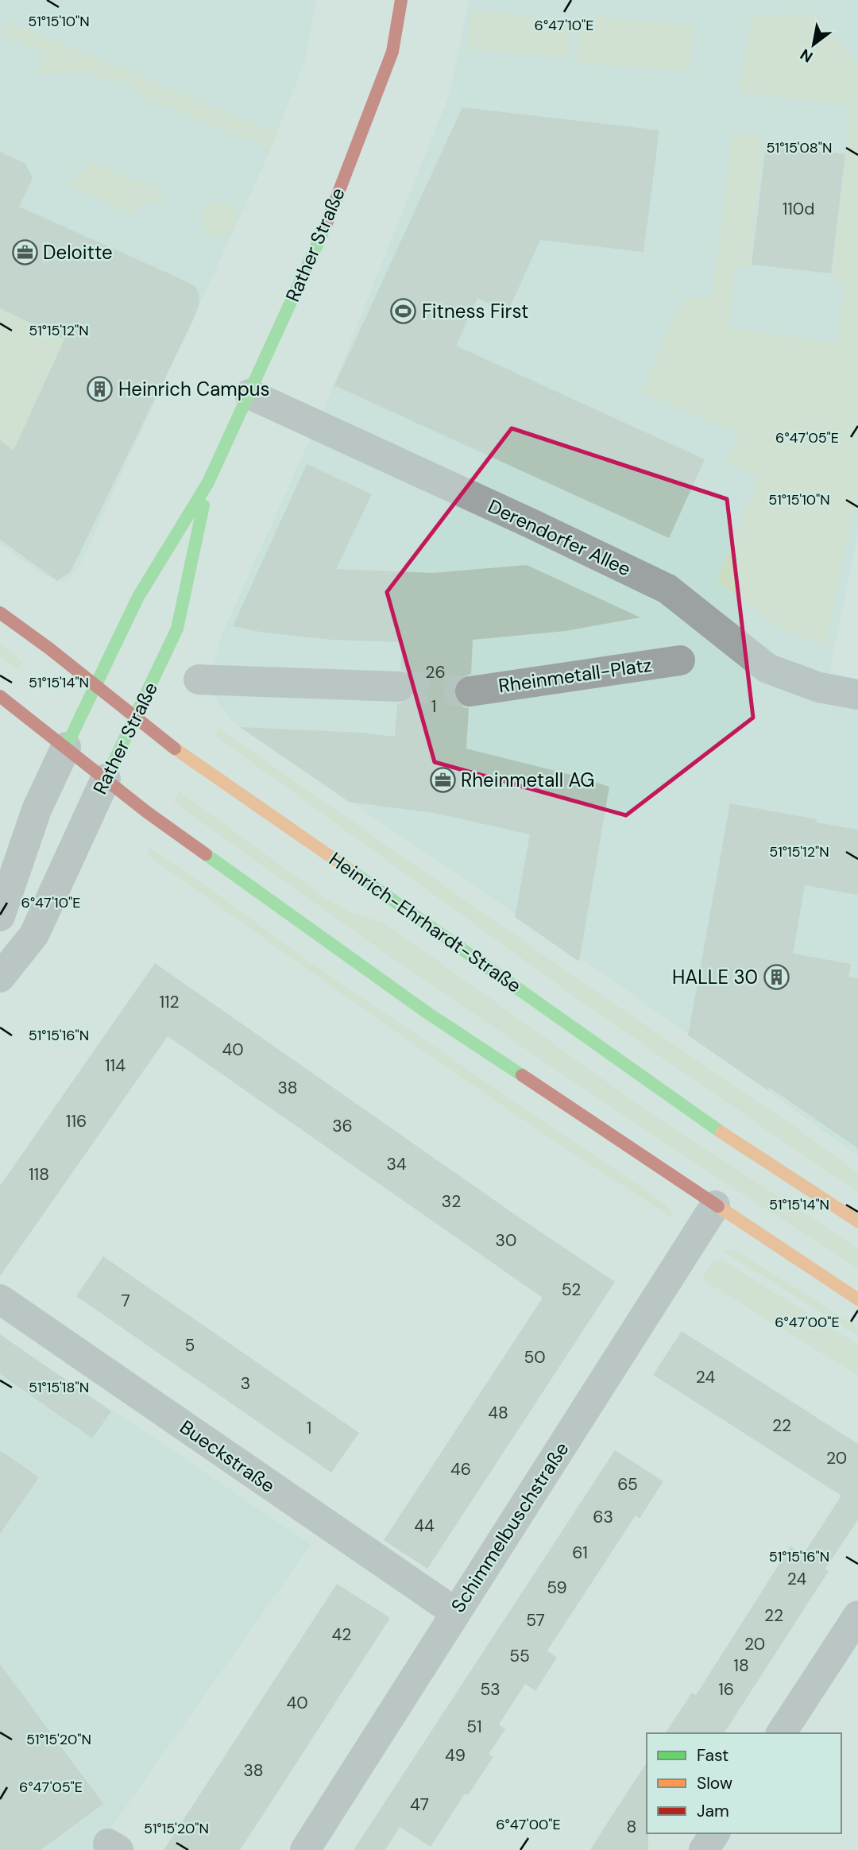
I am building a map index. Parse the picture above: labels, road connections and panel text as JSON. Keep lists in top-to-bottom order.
{
  "streets": {
    "main road": ["Rather Straße", "Heinrich-Ehrhardt-Straße"],
    "street": [
      "Derendorfer Allee",
      "Rheinmetall-Platz",
      "Bueckstraße",
      "Schimmelbuschstraße"
    ]
  },
  "crossings": [
    ["Rather Straße", "Derendorfer Allee"],
    ["Rather Straße", "Heinrich-Ehrhardt-Straße"],
    ["Bueckstraße", "Schimmelbuschstraße"]
  ],
  "places": {
    "office": ["Deloitte", "Rheinmetall AG"],
    "sports": ["Fitness First"],
    "building": ["Heinrich Campus", "HALLE 30"]
  },
  "house_numbers": [
    "110d",
    "26",
    "1",
    "112",
    "40",
    "114",
    "38",
    "116",
    "36",
    "34",
    "118",
    "32",
    "30",
    "52",
    "7",
    "5",
    "50",
    "24",
    "3",
    "48",
    "22",
    "1",
    "20",
    "46",
    "65",
    "63",
    "44",
    "61",
    "24",
    "59",
    "22",
    "57",
    "42",
    "20",
    "55",
    "18",
    "53",
    "16",
    "40",
    "51",
    "49",
    "38",
    "47",
    "8"
  ],
  "legend": ["Fast", "Slow", "Jam"],
  "north": "bottom left",
  "coordinates": [
    "51°15'10\"N",
    "6°47'10\"E",
    "51°15'08\"N",
    "51°15'12\"N",
    "6°47'05\"E",
    "51°15'14\"N",
    "51°15'16\"N",
    "6°47'00\"E",
    "51°15'18\"N",
    "51°15'20\"N"
  ]
}
